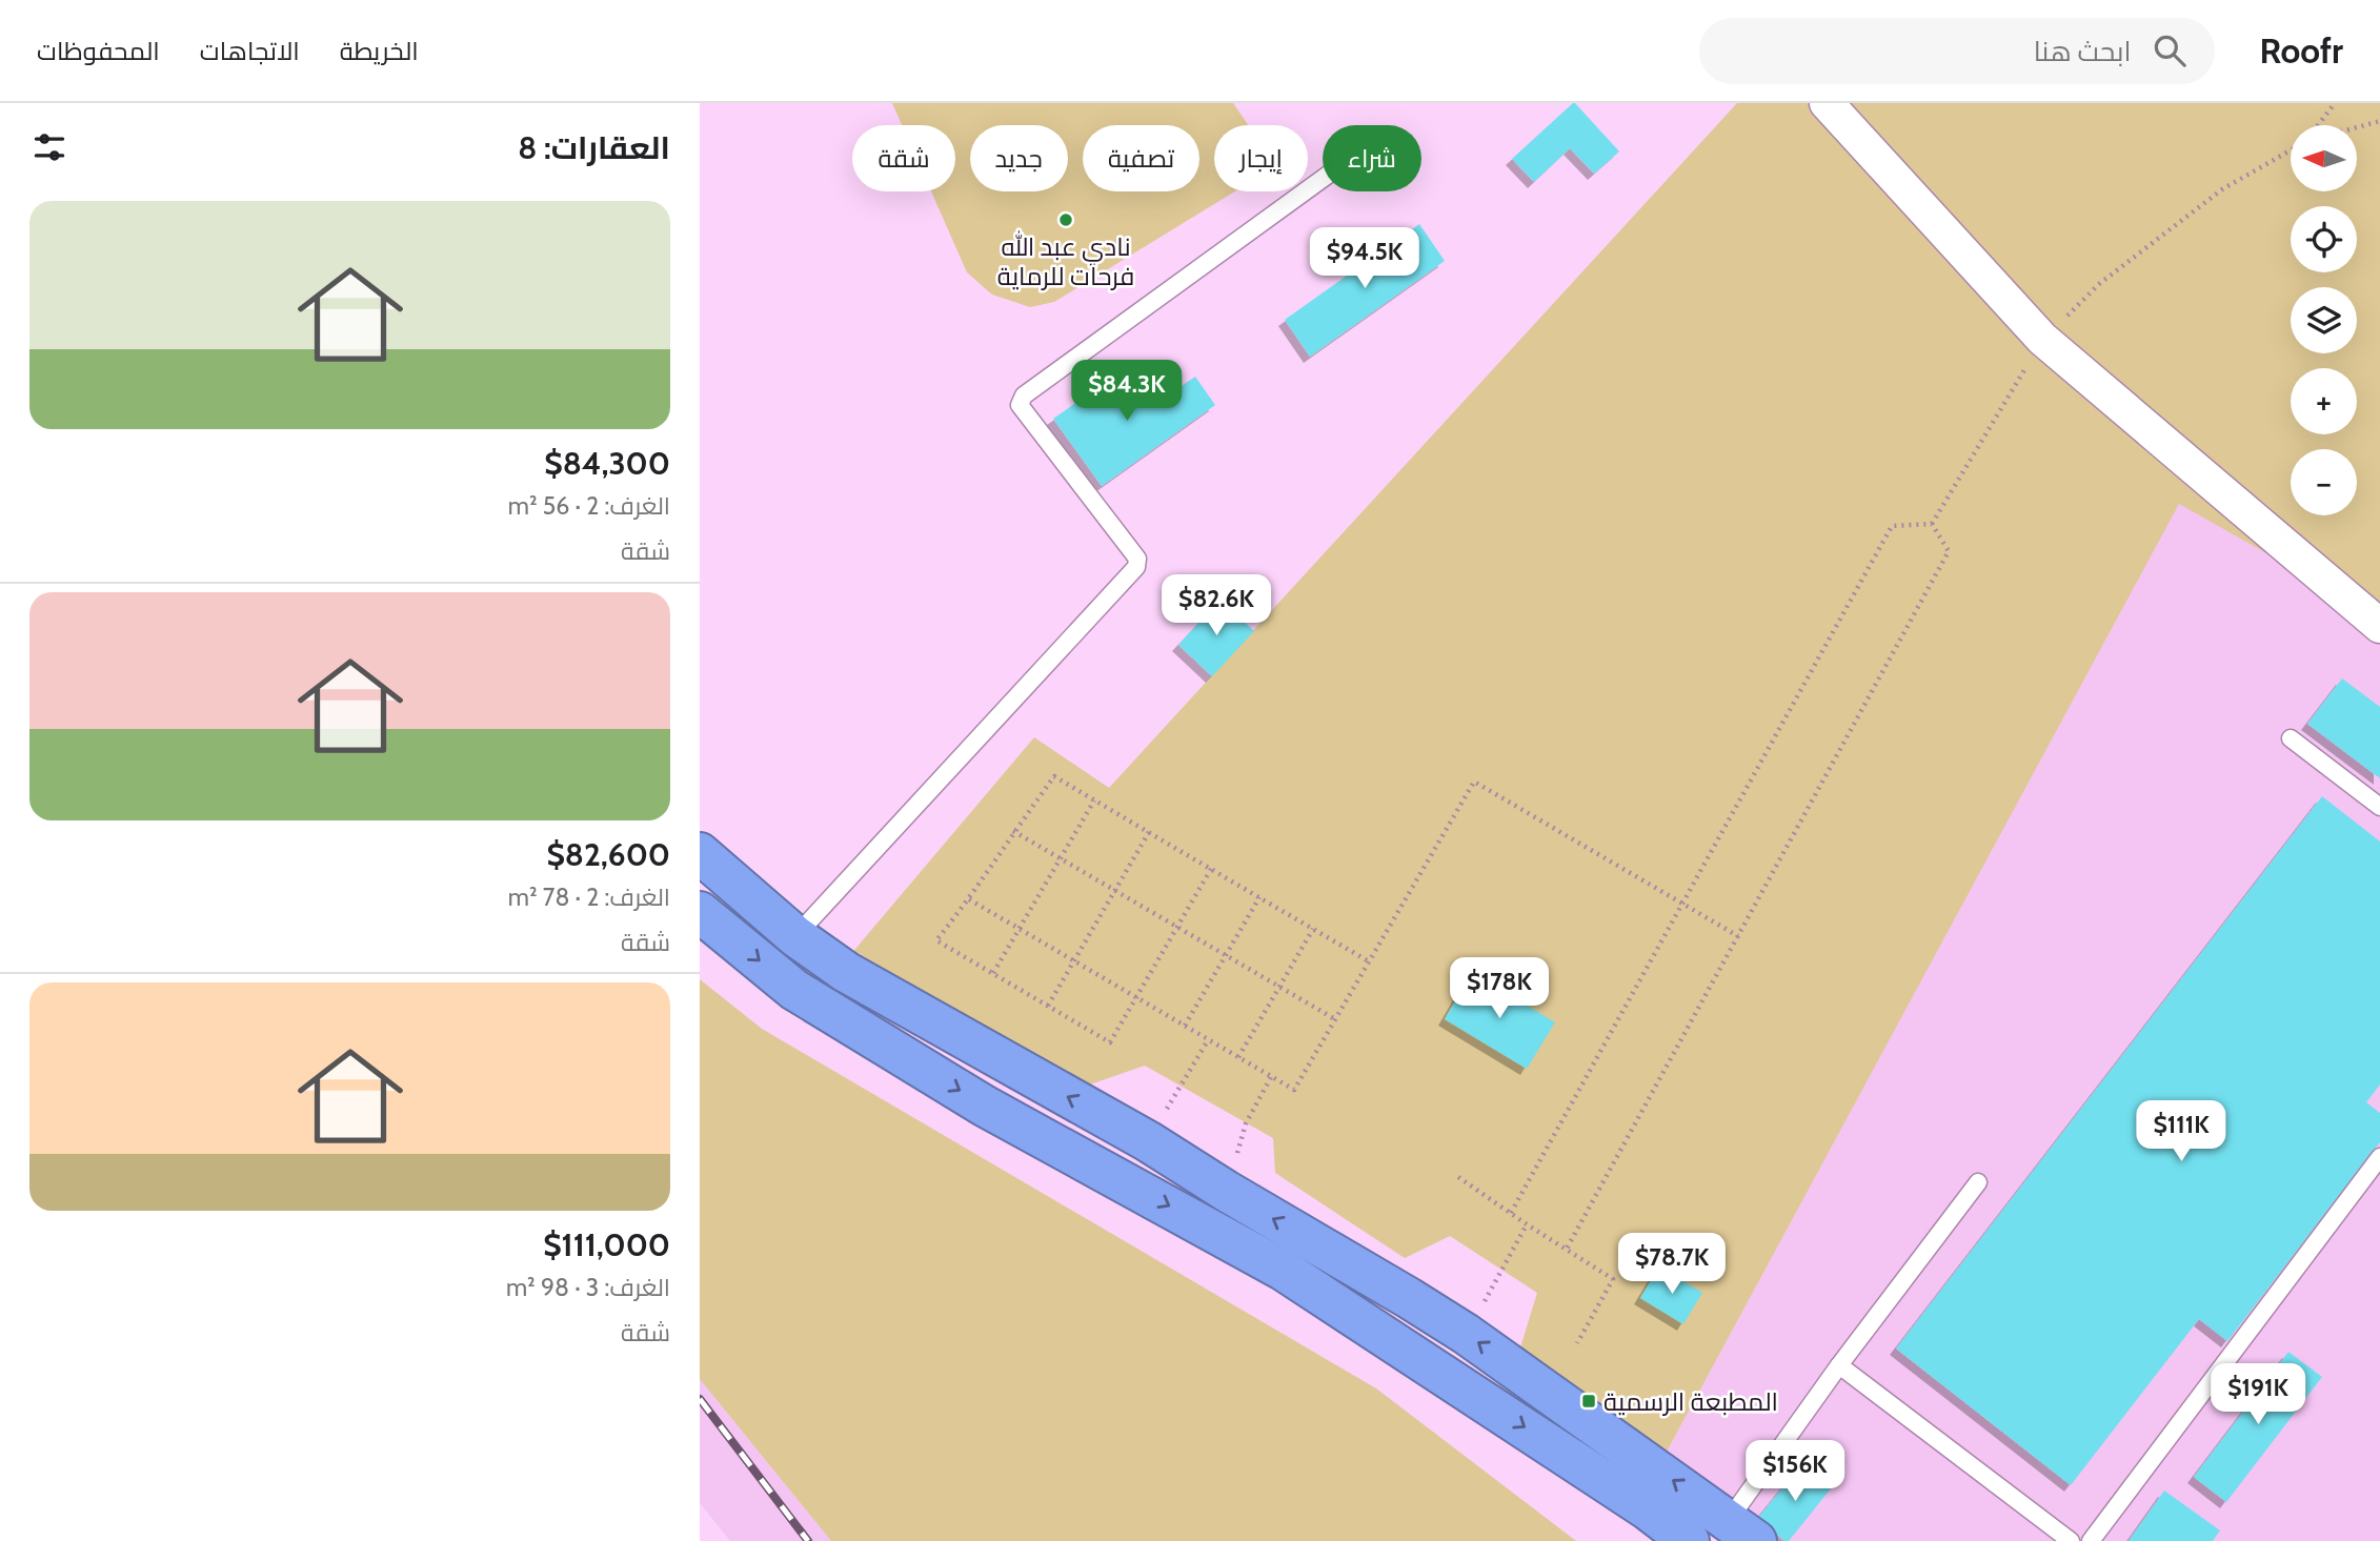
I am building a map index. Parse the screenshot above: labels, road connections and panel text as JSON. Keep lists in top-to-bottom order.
{
  "places": {
    "other": ["نادي عبد الله فرحات للرماية"],
    "transit": ["المطبعة الرسمية"]
  },
  "north": "left",
  "page": {
    "header": "Roofr",
    "search": "ابحث هنا",
    "nav": ["الخريطة", "الاتجاهات", "المحفوظات"],
    "heading": "العقارات: 8",
    "map_buttons": ["+", "−"],
    "chip": [
      "شراء",
      "إيجار",
      "تصفية",
      "جديد",
      "شقة"
    ],
    "list": [
      {
        "name": "$84,300",
        "note": "الغرف: 2 · 56 m² · شقة"
      },
      {
        "name": "$82,600",
        "note": "الغرف: 2 · 78 m² · شقة"
      },
      {
        "name": "$111,000",
        "note": "الغرف: 3 · 98 m² · شقة"
      }
    ],
    "price": [
      "$94.5K",
      "$84.3K",
      "$82.6K",
      "$178K",
      "$111K",
      "$78.7K",
      "$191K",
      "$156K"
    ]
  }
}
